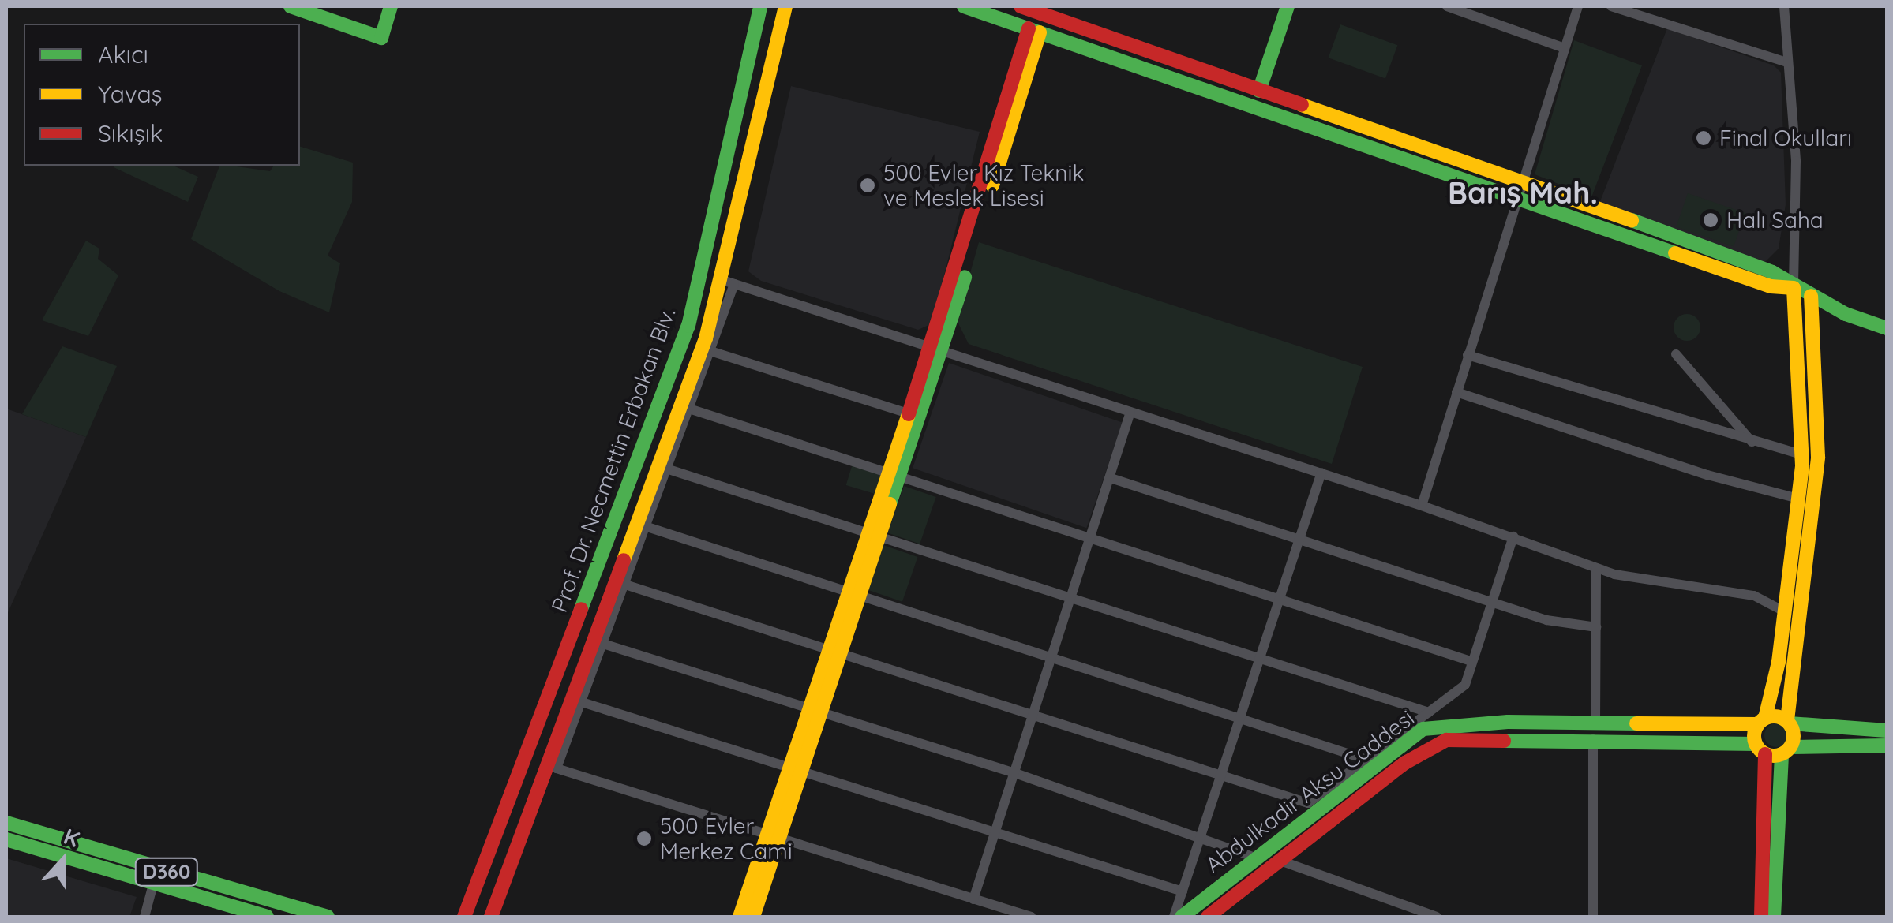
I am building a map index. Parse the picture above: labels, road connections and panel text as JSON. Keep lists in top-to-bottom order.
{
  "streets": {
    "main road": ["Prof. Dr. Necmettin Erbakan Blv.", "Abdulkadir Aksu Caddesi", "D360"]
  },
  "districts": ["Barış Mah."],
  "places": [
    "Final Okulları",
    "500 Evler Kız Teknik ve Meslek Lisesi",
    "Halı Saha",
    "500 Evler Merkez Cami"
  ],
  "legend": ["Akıcı", "Yavaş", "Sıkışık"],
  "north": "top"
}
